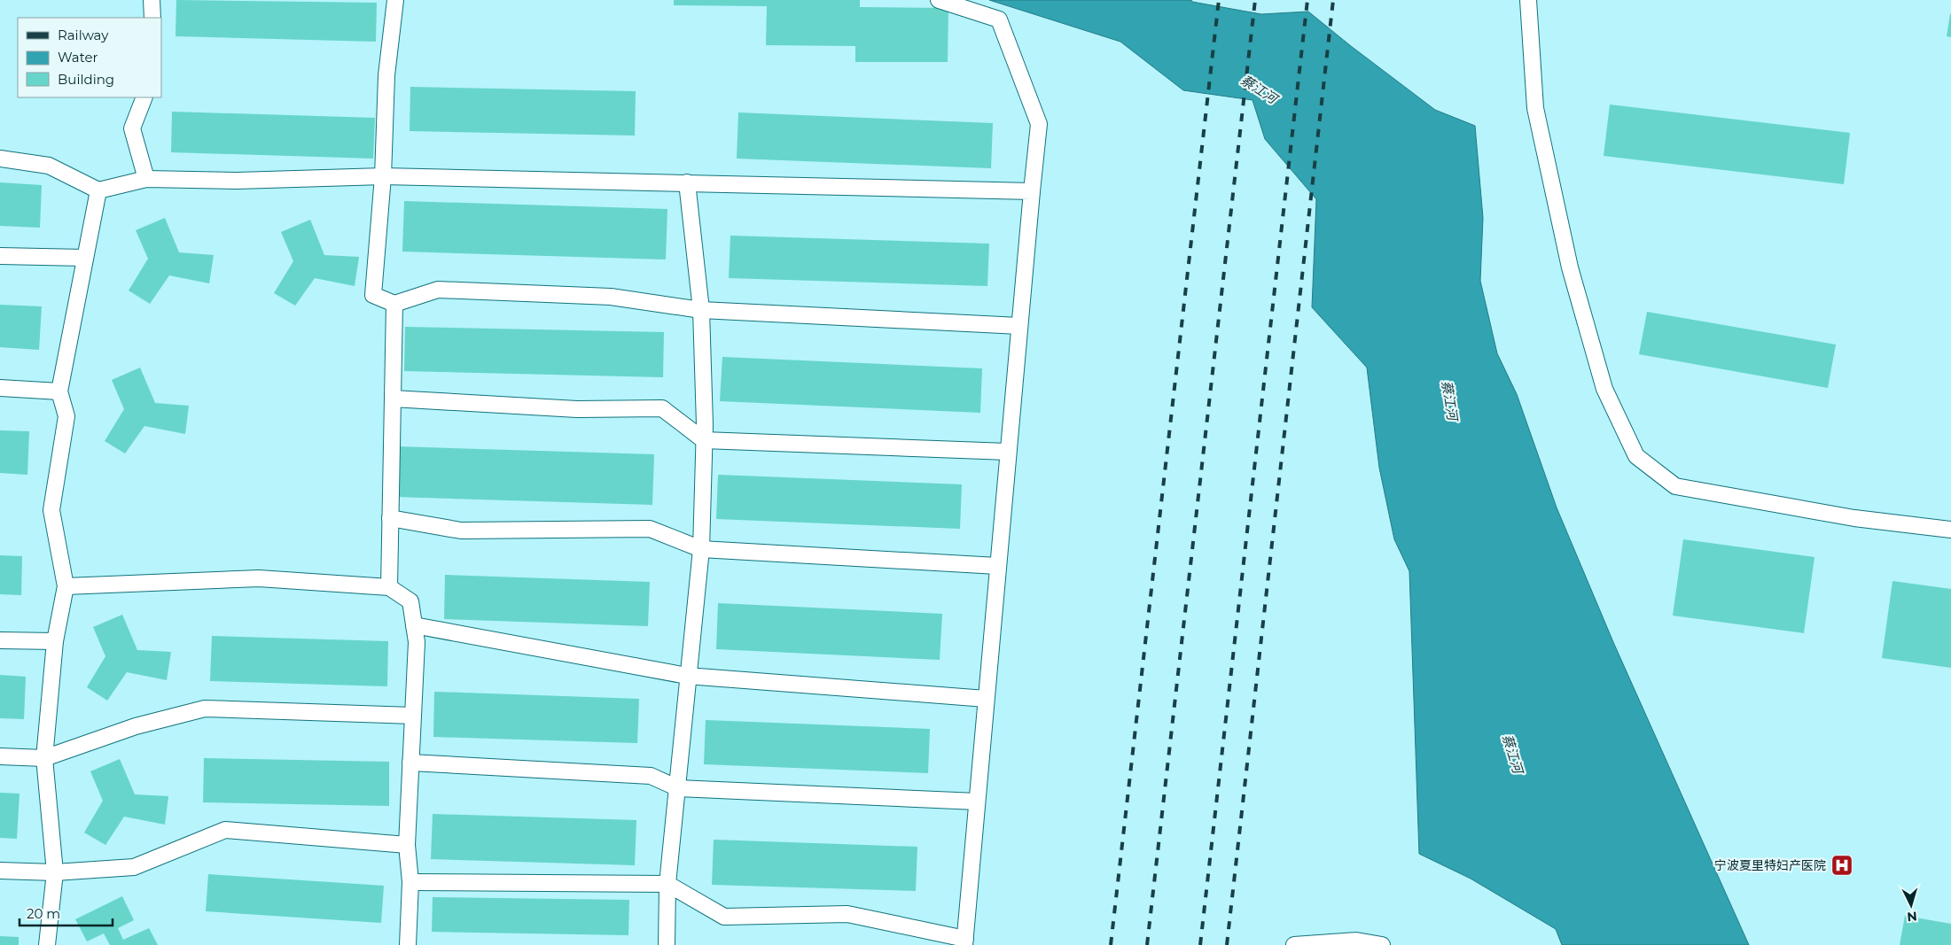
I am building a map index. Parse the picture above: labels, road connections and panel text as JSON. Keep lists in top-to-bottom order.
{
  "water": ["蔡江河"],
  "places": {
    "hospital": ["宁波夏里特妇产医院"]
  },
  "legend": ["Railway", "Water", "Building"],
  "scale_bar": "20 m",
  "north": "bottom"
}
